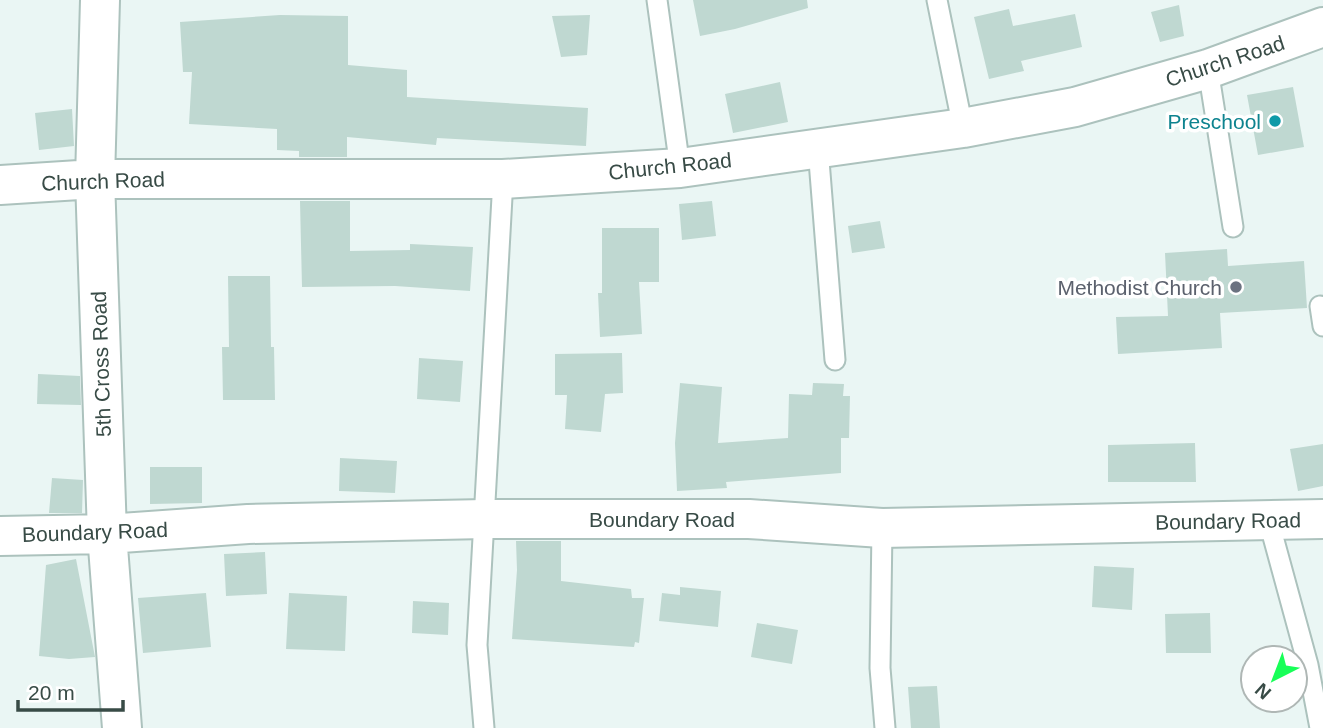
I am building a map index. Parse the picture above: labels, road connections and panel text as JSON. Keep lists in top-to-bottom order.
{
  "streets": {
    "street": ["Church Road", "5th Cross Road", "Boundary Road"]
  },
  "crossings": [
    ["Church Road", "5th Cross Road"],
    ["5th Cross Road", "Boundary Road"]
  ],
  "places": ["Preschool", "Methodist Church"],
  "scale_bar": "20 m",
  "north": "bottom left"
}
